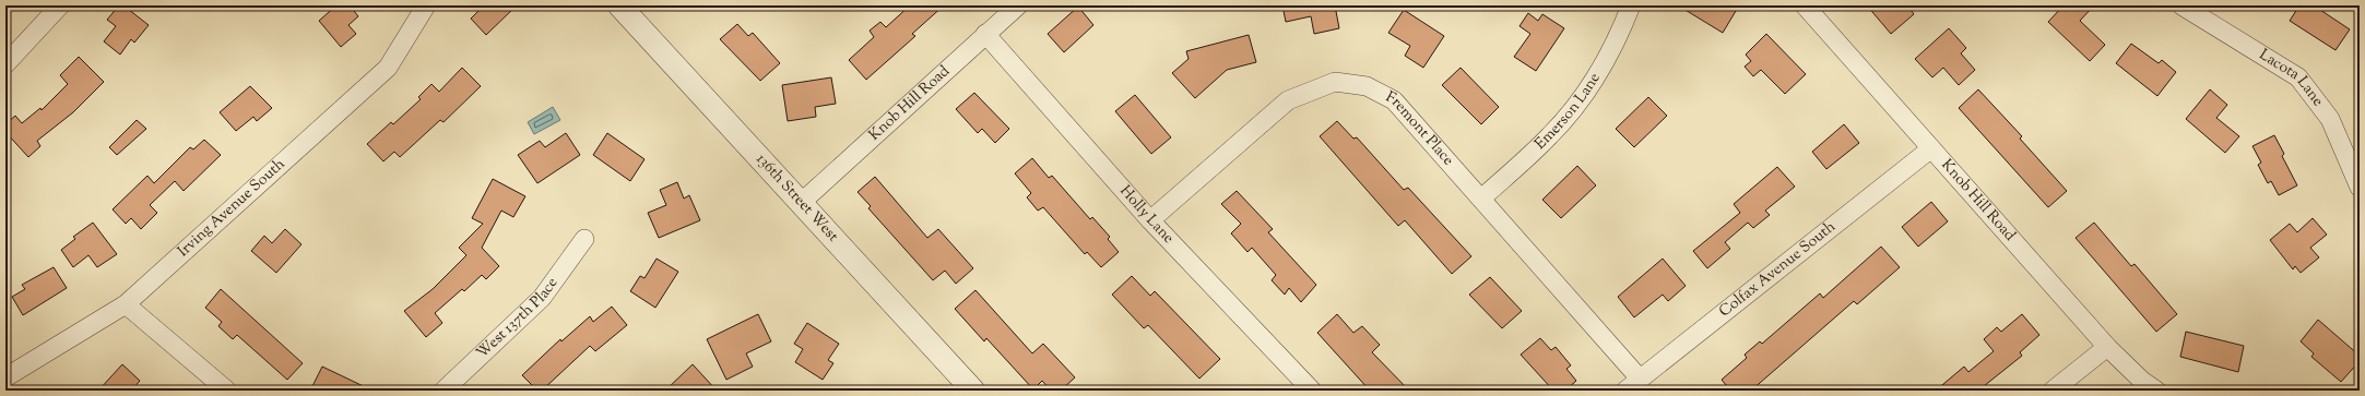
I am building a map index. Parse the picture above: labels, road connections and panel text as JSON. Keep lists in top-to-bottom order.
{
  "streets": {
    "street": [
      "Lacota Lane",
      "Knob Hill Road",
      "Emerson Lane",
      "Fremont Place",
      "136th Street West",
      "Irving Avenue South",
      "Holly Lane",
      "Colfax Avenue South",
      "West 137th Place"
    ]
  },
  "crossings": [
    ["Knob Hill Road", "136th Street West"],
    ["Knob Hill Road", "Holly Lane"],
    ["Knob Hill Road", "Colfax Avenue South"],
    ["Emerson Lane", "Fremont Place"],
    ["Fremont Place", "Holly Lane"],
    ["Fremont Place", "Colfax Avenue South"]
  ]
}
